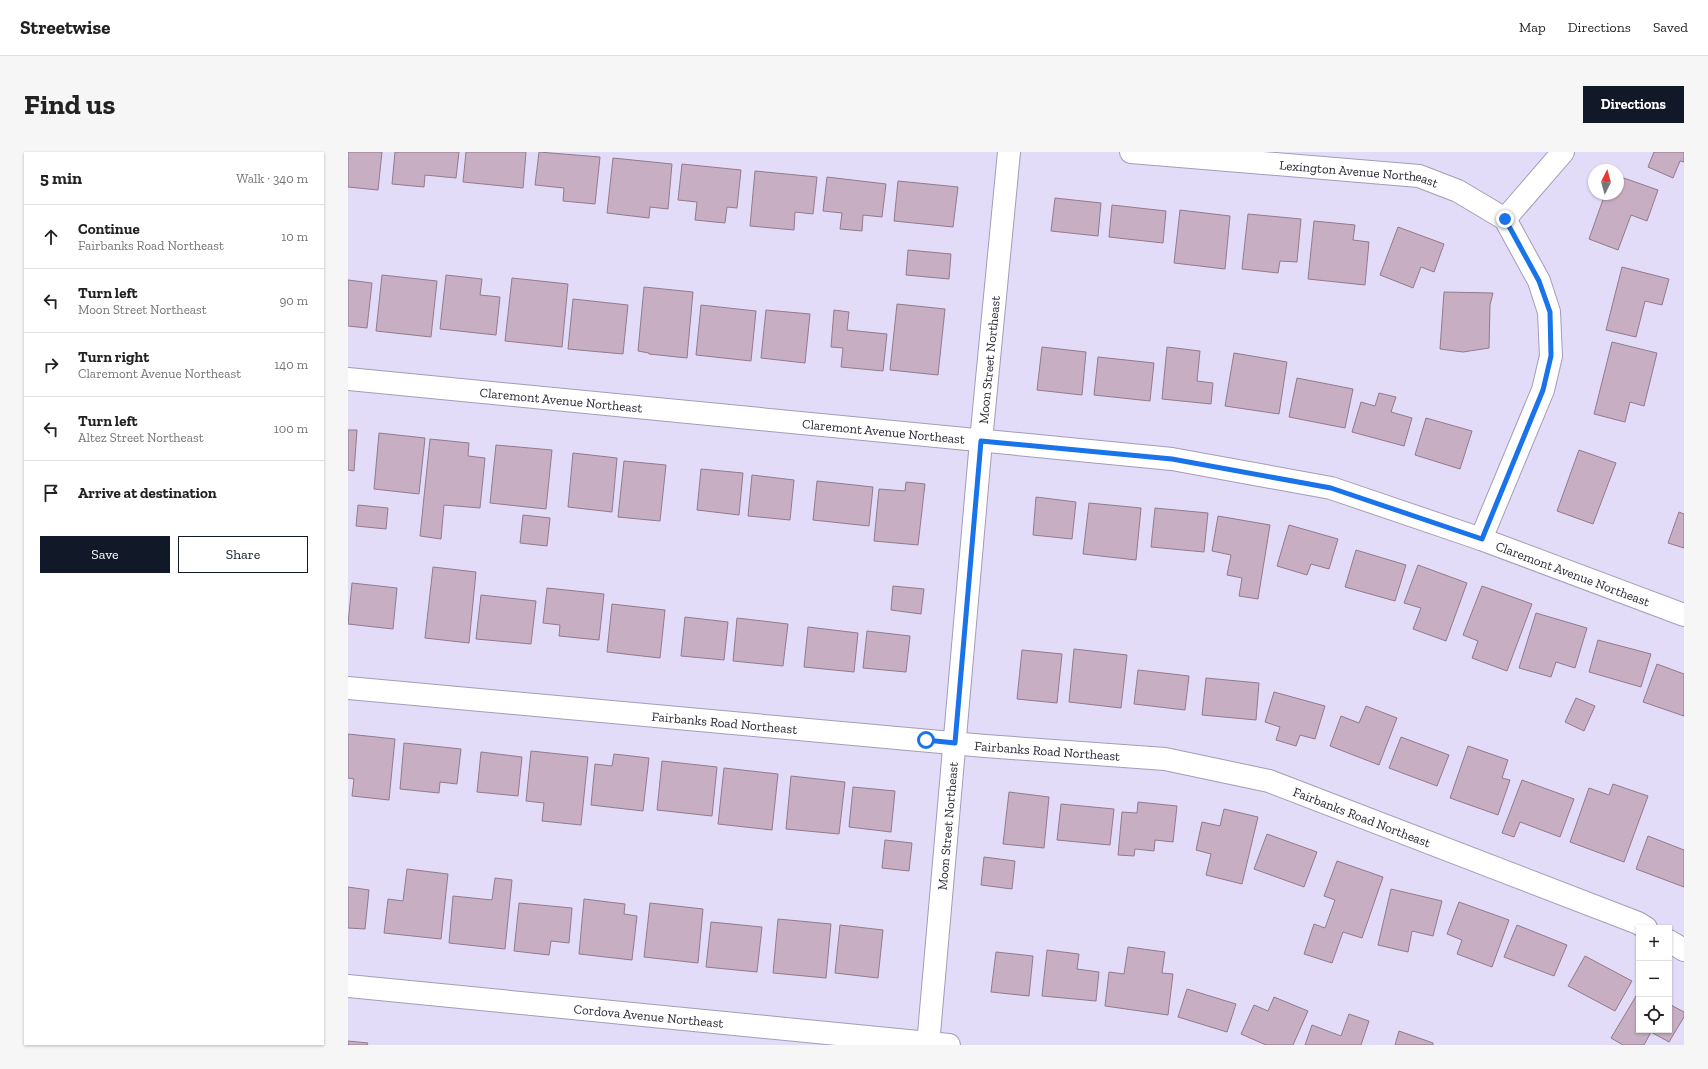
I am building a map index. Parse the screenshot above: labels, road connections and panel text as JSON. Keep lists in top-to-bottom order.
{
  "streets": {
    "street": [
      "Lexington Avenue Northeast",
      "Moon Street Northeast",
      "Claremont Avenue Northeast",
      "Fairbanks Road Northeast",
      "Cordova Avenue Northeast"
    ]
  },
  "crossings": [
    ["Moon Street Northeast", "Claremont Avenue Northeast"],
    ["Moon Street Northeast", "Fairbanks Road Northeast"],
    ["Moon Street Northeast", "Cordova Avenue Northeast"]
  ],
  "north": "top",
  "page": {
    "header": "Streetwise",
    "nav": ["Map", "Directions", "Saved"],
    "buttons": [
      "Directions",
      ["Save", "Share"]
    ],
    "title": "Find us",
    "heading": ["5 min", "Walk · 340 m"],
    "list": [
      ["Continue", "Fairbanks Road Northeast", "10 m"],
      ["Turn left", "Moon Street Northeast", "90 m"],
      ["Turn right", "Claremont Avenue Northeast", "140 m"],
      ["Turn left", "Altez Street Northeast", "100 m"],
      "Arrive at destination"
    ],
    "map_buttons": ["+", "−"]
  }
}
